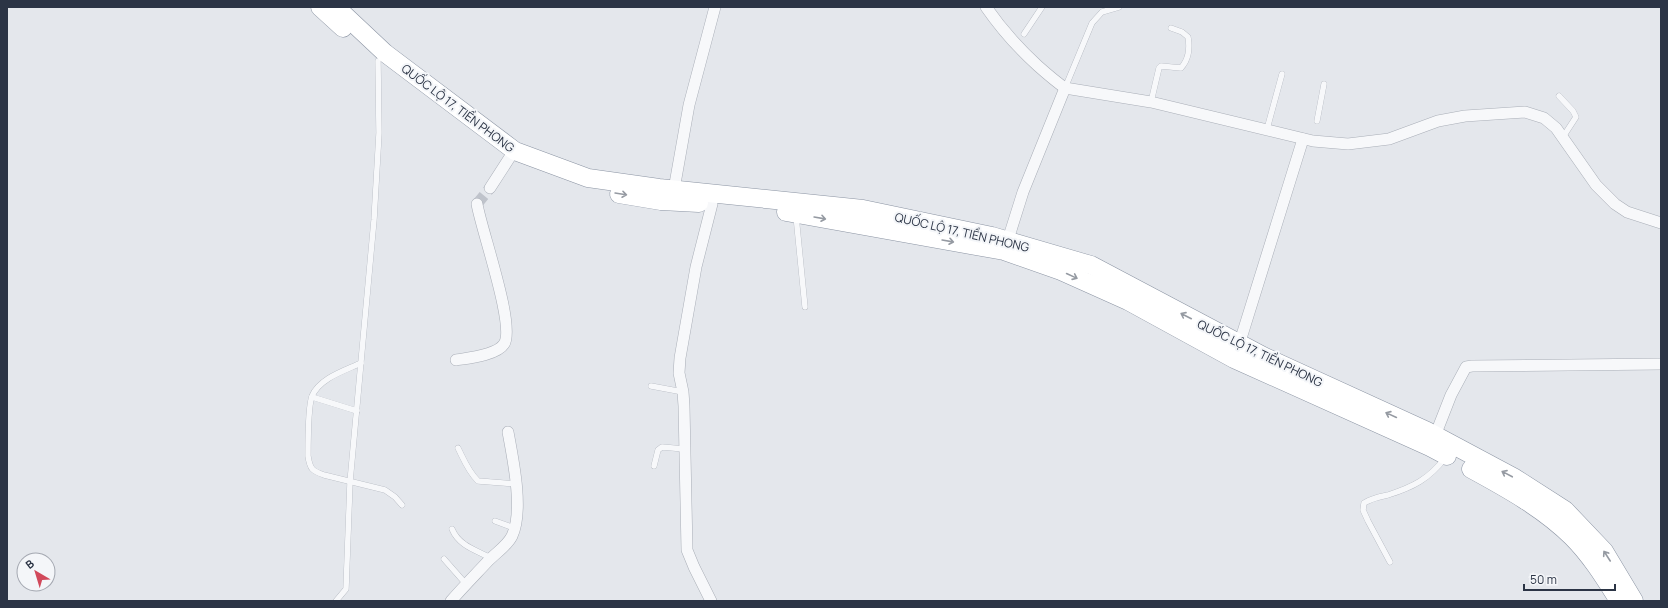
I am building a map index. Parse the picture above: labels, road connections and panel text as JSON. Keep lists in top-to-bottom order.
{
  "streets": {
    "highway": ["QUỐC LỘ 17, TIỀN PHONG"]
  },
  "scale_bar": "50 m",
  "north": "top left"
}
